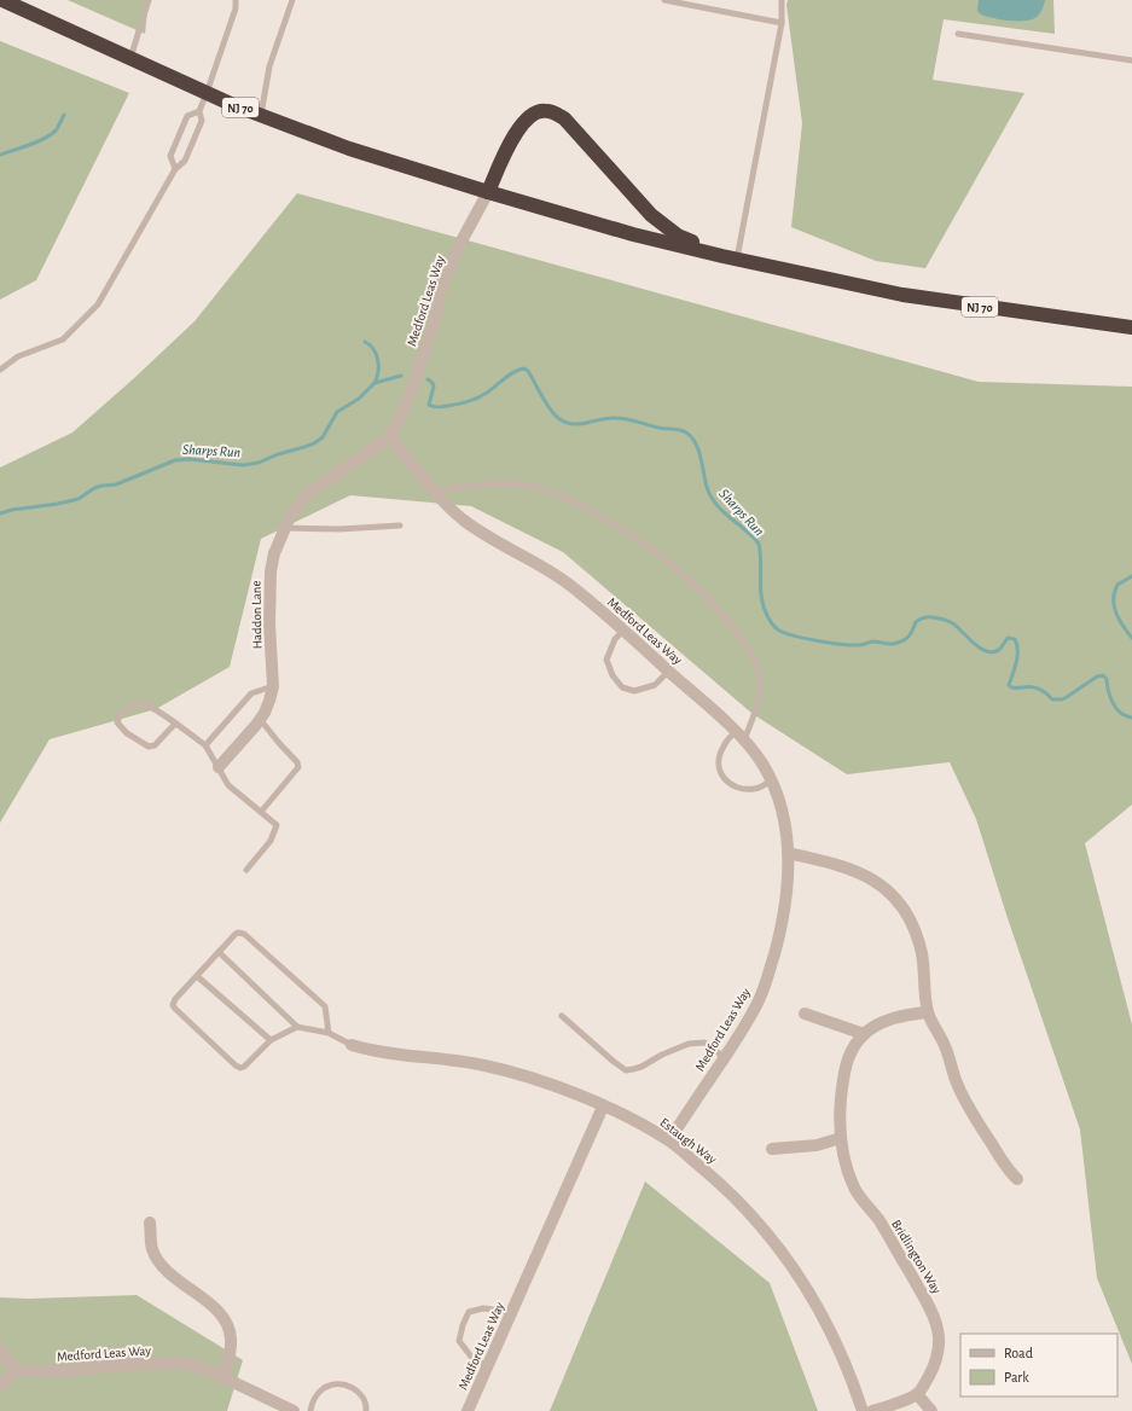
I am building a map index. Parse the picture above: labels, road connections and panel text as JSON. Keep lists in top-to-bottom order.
{
  "streets": {
    "highway": ["NJ 70"],
    "street": [
      "Medford Leas Way",
      "Haddon Lane",
      "Estaugh Way",
      "Bridlington Way"
    ]
  },
  "crossings": [
    ["NJ 70", "Medford Leas Way"],
    ["Medford Leas Way", "Haddon Lane"],
    ["Medford Leas Way", "Estaugh Way"]
  ],
  "water": ["Sharps Run"],
  "legend": ["Road", "Park"]
}
